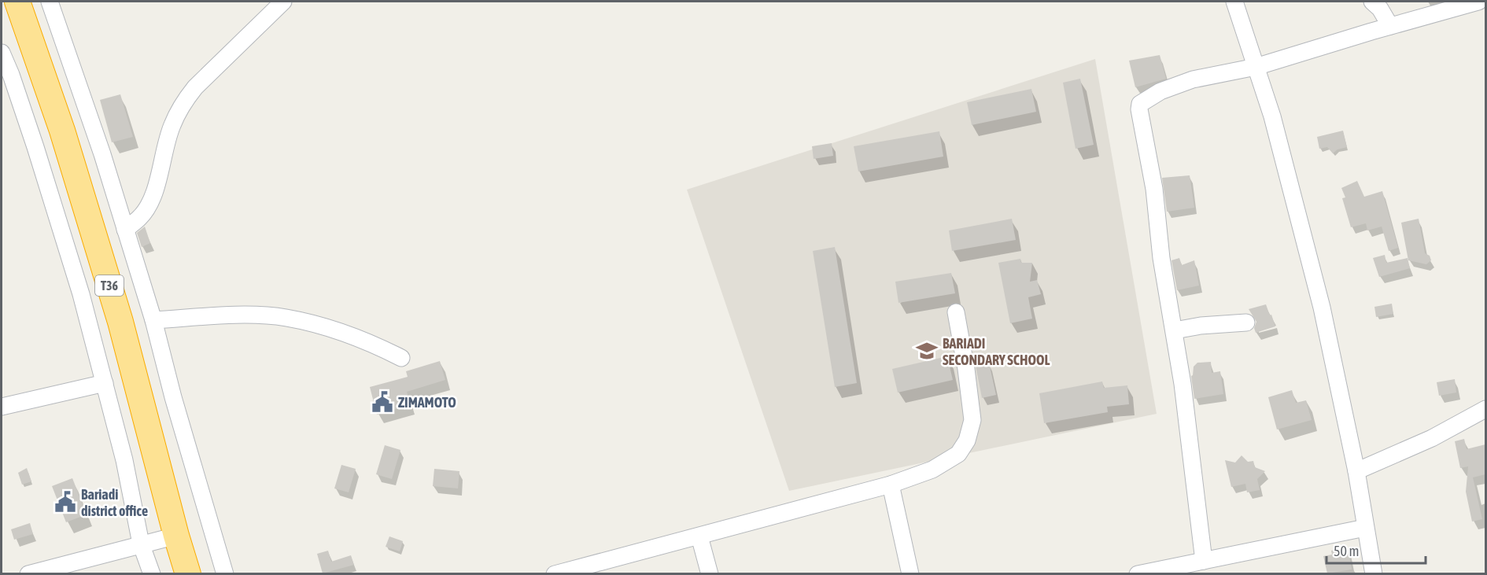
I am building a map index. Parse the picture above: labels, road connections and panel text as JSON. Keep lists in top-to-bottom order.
{
  "streets": {
    "highway": ["T36"]
  },
  "places": {
    "school or university": ["BARIADI SECONDARY SCHOOL"],
    "public building": ["ZIMAMOTO", "Bariadi district office"]
  },
  "scale_bar": "50 m"
}
